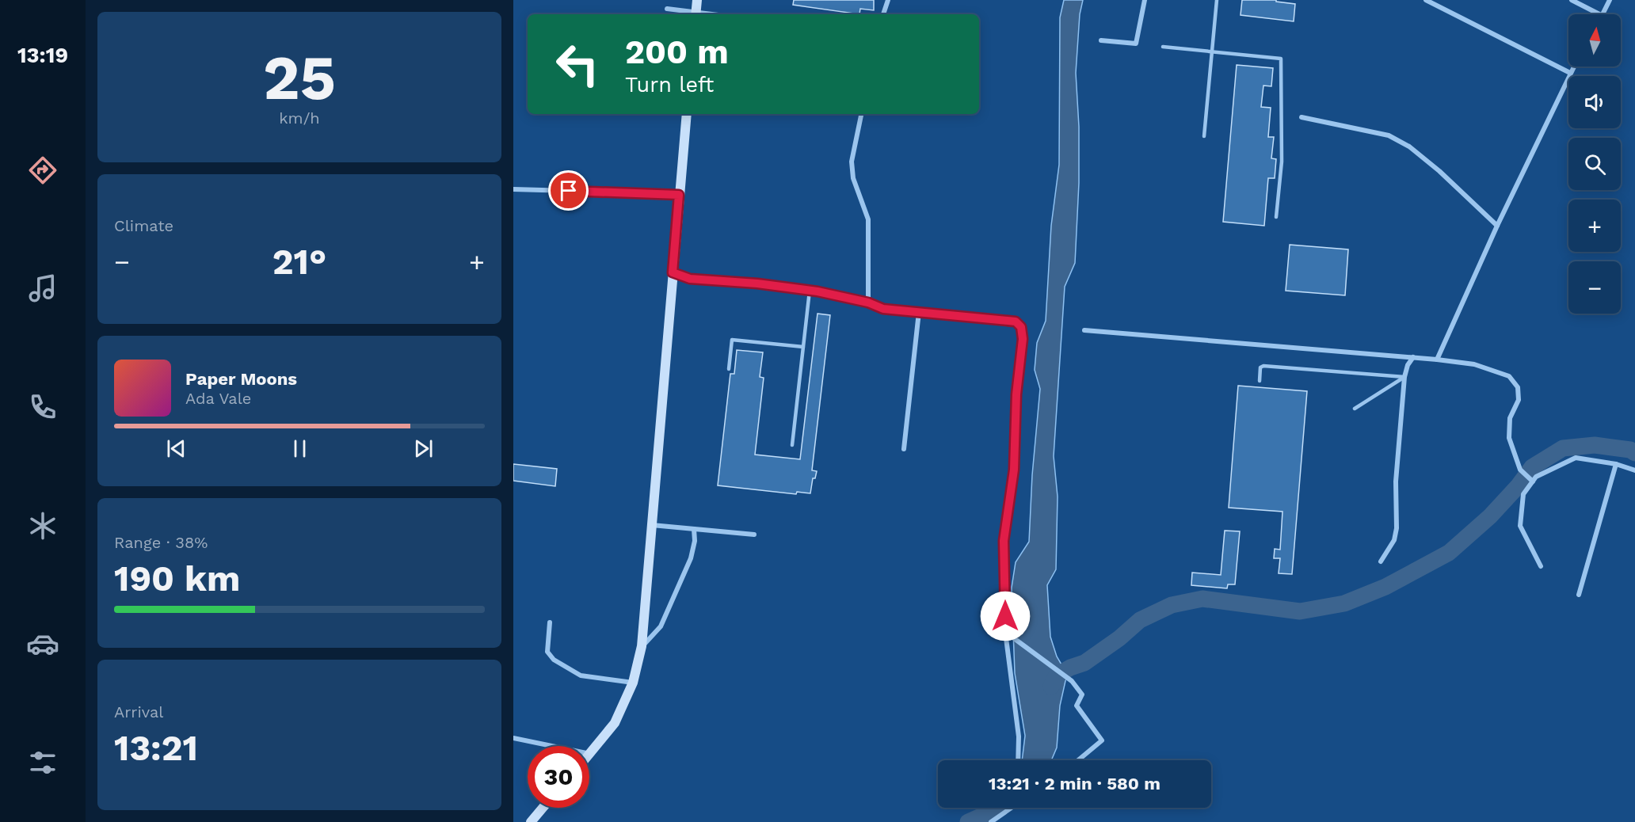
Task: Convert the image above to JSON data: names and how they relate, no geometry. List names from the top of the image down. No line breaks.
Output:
{"north":"top","page":{"tabs":"13:19","tile":[["25","km/h"],"Climate",["Range · 38%","190 km"],["Arrival","13:21"]],"map_buttons":["+","−"],"turn":["200 m","Turn left"],"heat":["−","21°","+"],"song":["Paper Moons","Ada Vale"],"limit":"30","trip":"13:21 · 2 min · 580 m"}}
